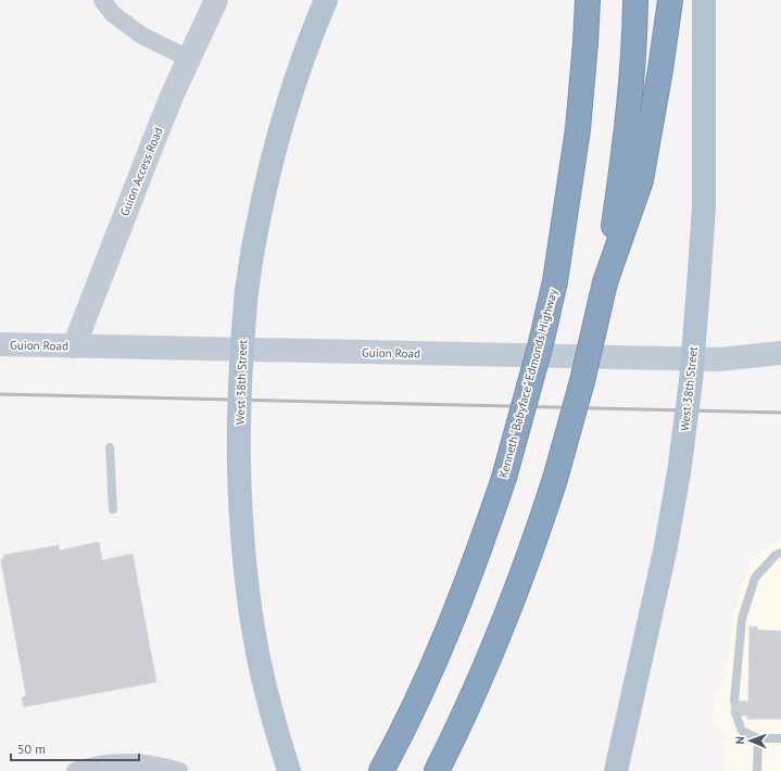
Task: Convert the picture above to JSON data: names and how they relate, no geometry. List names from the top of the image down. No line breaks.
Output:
{"streets":{"highway":["Kenneth \"Babyface\" Edmonds Highway"],"main road":["West 38th Street"],"street":["Guion Access Road","Guion Road"]},"crossings":[["Guion Access Road","Guion Road"]],"scale_bar":"50 m","north":"left"}
